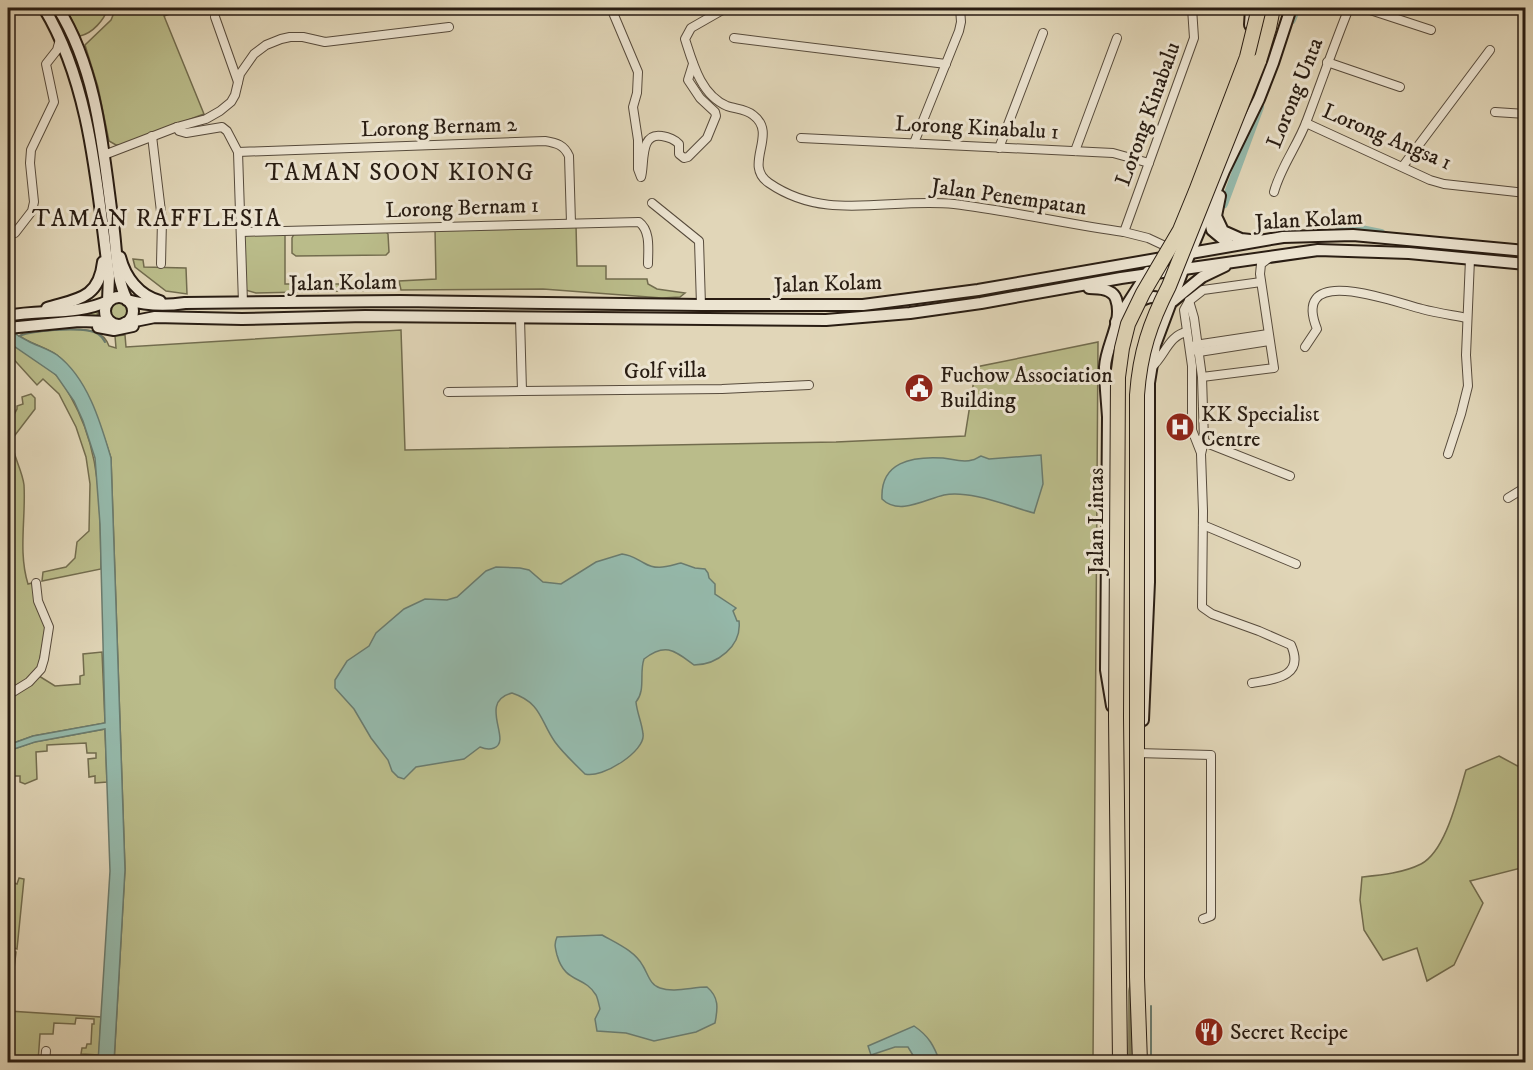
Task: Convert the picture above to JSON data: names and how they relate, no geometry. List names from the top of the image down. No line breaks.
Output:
{"streets":{"highway":["Jalan Lintas"],"main road":["Jalan Kolam"],"street":["Lorong Unta","Lorong Kinabalu","Lorong Bernam 2","Lorong Kinabalu 1","Lorong Angsa 1","Jalan Penempatan","Lorong Bernam 1","Golf villa"]},"crossings":[["Lorong Unta","Lorong Angsa 1"],["Lorong Kinabalu","Lorong Kinabalu 1"],["Lorong Kinabalu","Jalan Penempatan"],["Lorong Bernam 2","Lorong Bernam 1"]],"districts":["TAMAN SOON KIONG","TAMAN RAFFLESIA"],"places":{"public building":["Fuchow Association Building"],"hospital":["KK Specialist Centre"],"restaurant":["Secret Recipe"]}}
